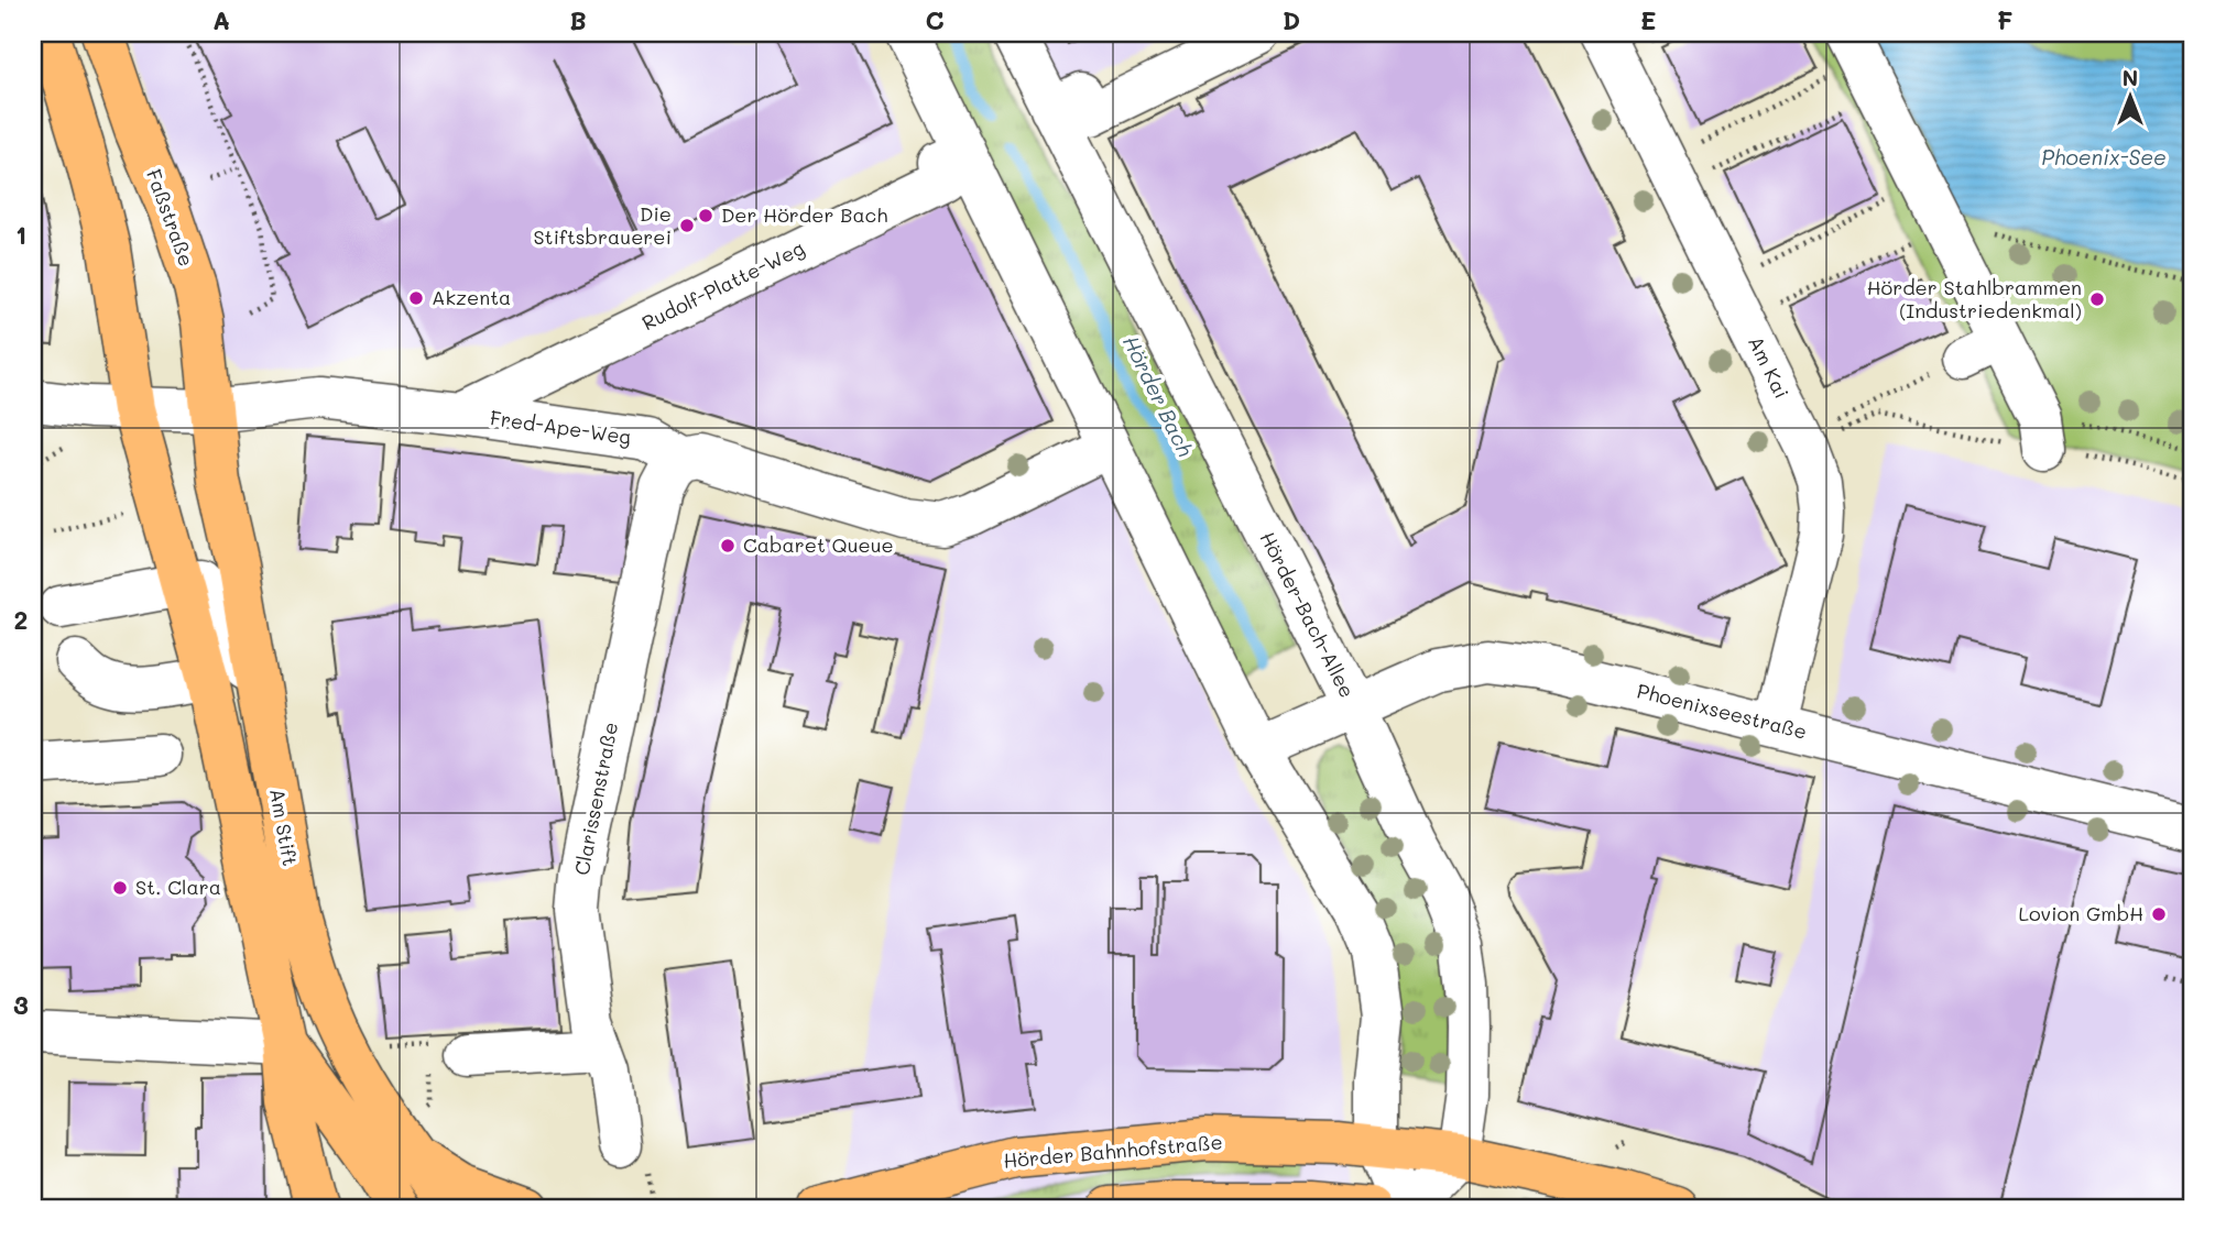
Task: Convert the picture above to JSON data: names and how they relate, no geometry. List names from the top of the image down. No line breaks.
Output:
{"streets":{"main road":["Faßstraße","Am Stift","Hörder Bahnhofstraße"],"street":["Rudolf-Platte-Weg","Am Kai","Fred-Ape-Weg","Hörder-Bach-Allee","Phoenixseestraße","Clarissenstraße"]},"crossings":[["Faßstraße","Fred-Ape-Weg"],["Faßstraße","Am Stift"],["Rudolf-Platte-Weg","Fred-Ape-Weg"],["Am Kai","Phoenixseestraße"],["Fred-Ape-Weg","Clarissenstraße"],["Fred-Ape-Weg","Am Stift"],["Hörder-Bach-Allee","Phoenixseestraße"],["Hörder-Bach-Allee","Hörder Bahnhofstraße"]],"water":["Phoenix-See","Hörder Bach"],"places":["Der Hörder Bach","Die Stiftsbrauerei","Akzenta","Hörder Stahlbrammen (Industriedenkmal)","Cabaret Queue","St. Clara","Lovion GmbH"],"north":"top","grid":{"columns":["A","B","C","D","E","F"],"rows":["1","2","3"]}}
